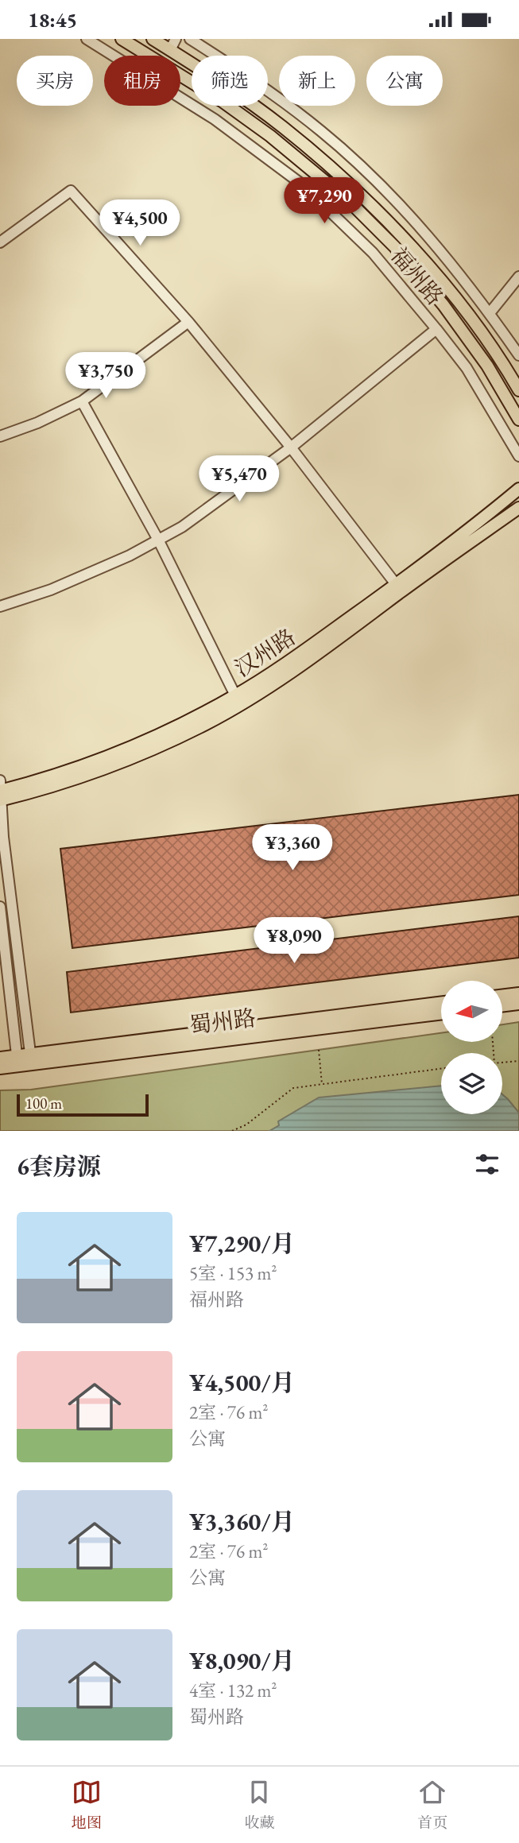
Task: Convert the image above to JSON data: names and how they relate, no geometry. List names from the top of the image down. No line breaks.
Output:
{"streets":{"main road":["福州路","汉州路","蜀州路"]},"scale_bar":"100 m","north":"left","page":{"status":"18:45","chip":["买房","租房","筛选","新上","公寓"],"price":["¥7,290","¥4,500","¥3,750","¥5,470","¥3,360","¥8,090"],"scale":"100 m","heading":"6套房源","list":[{"name":"¥7,290/月","note":"5室 · 153 m² · 福州路"},{"name":"¥4,500/月","note":"2室 · 76 m² · 公寓"},{"name":"¥3,360/月","note":"2室 · 76 m² · 公寓"},{"name":"¥8,090/月","note":"4室 · 132 m² · 蜀州路"}],"tabs":["地图","收藏","首页"]}}
